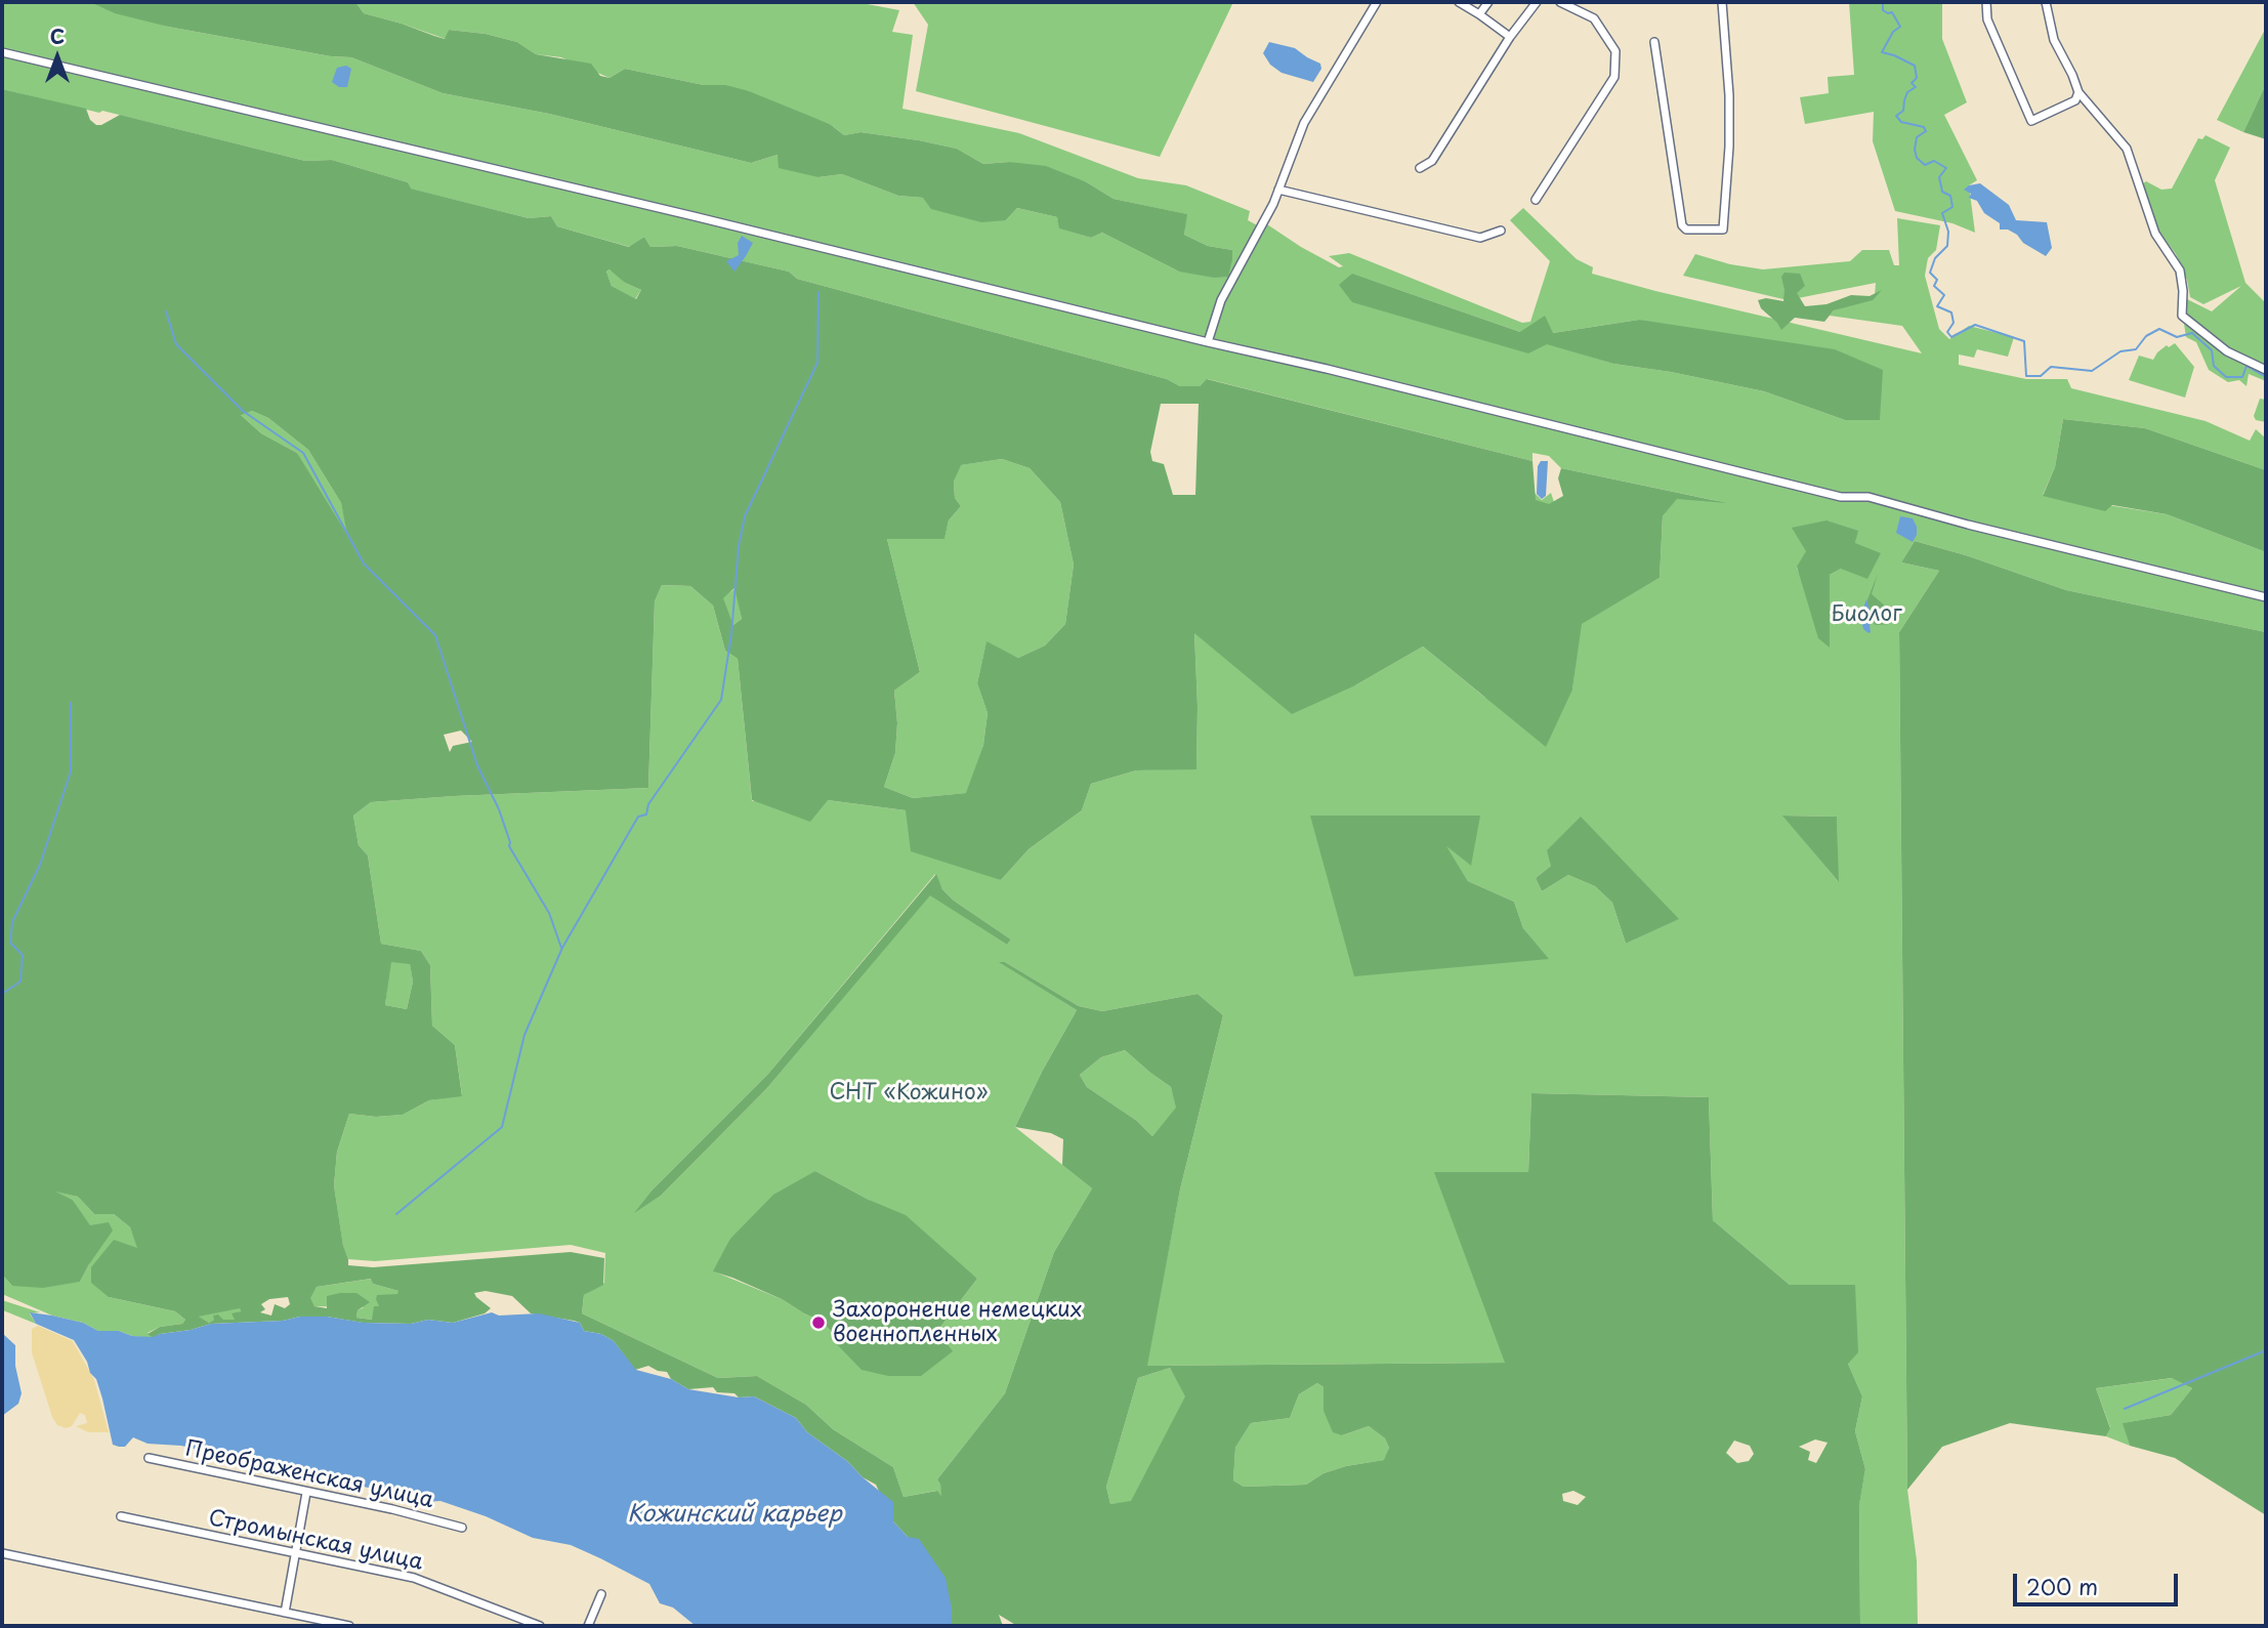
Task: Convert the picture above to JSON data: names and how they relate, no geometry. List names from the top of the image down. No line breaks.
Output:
{"streets":{"street":["Преображенская улица","Стромынская улица"]},"water":["Кожинский карьер"],"parks":["Биолог","СНТ «Кожино»"],"places":["Захоронение немецких военнопленных"],"scale_bar":"200 m","north":"top"}
